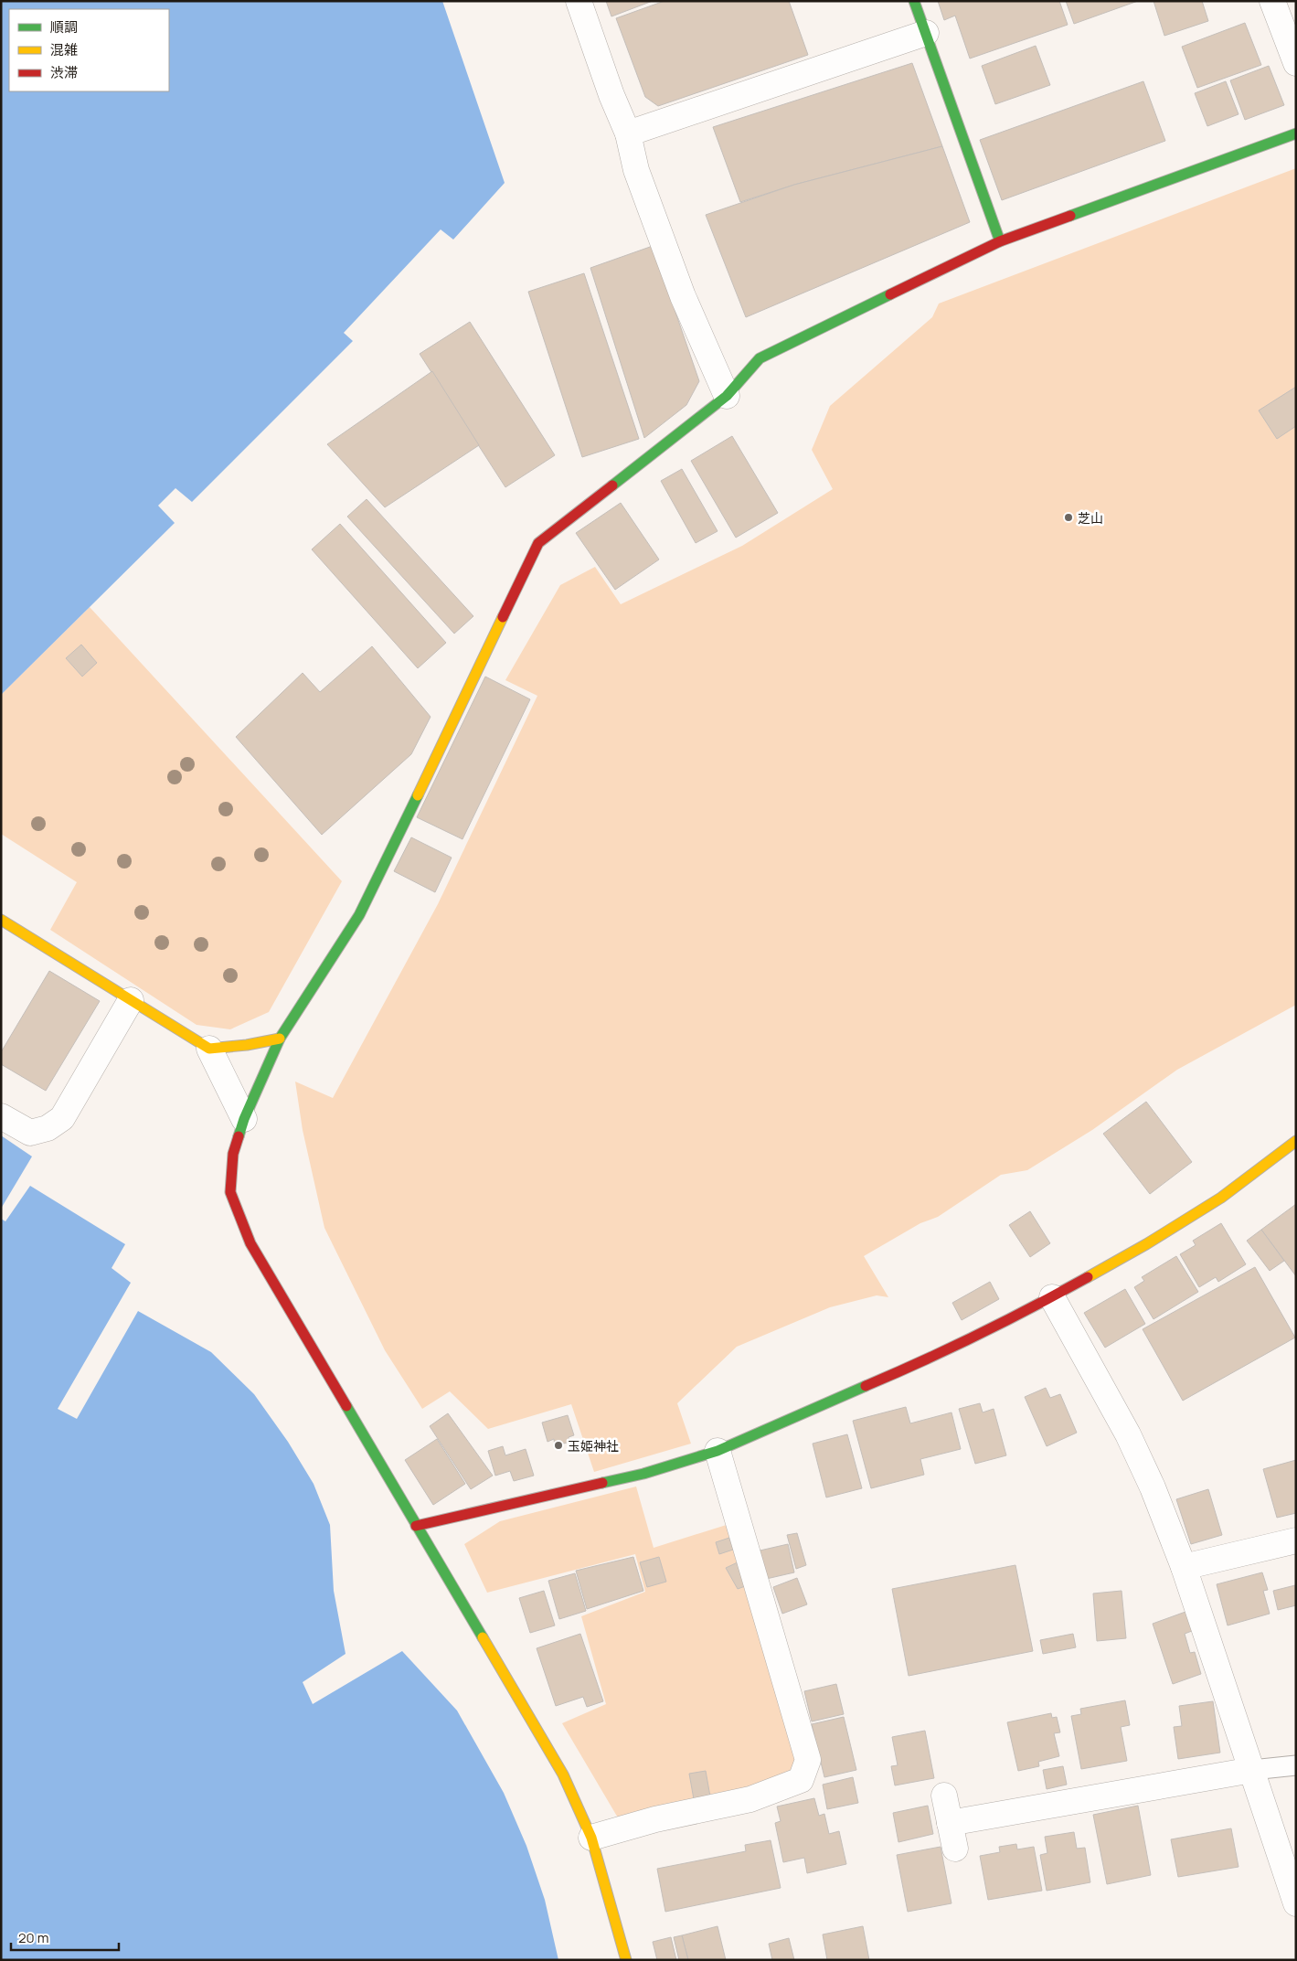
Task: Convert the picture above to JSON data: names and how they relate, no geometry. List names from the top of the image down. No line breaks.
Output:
{"places":["芝山","玉姫神社"],"legend":["順調","混雑","渋滞"],"scale_bar":"20 m"}
